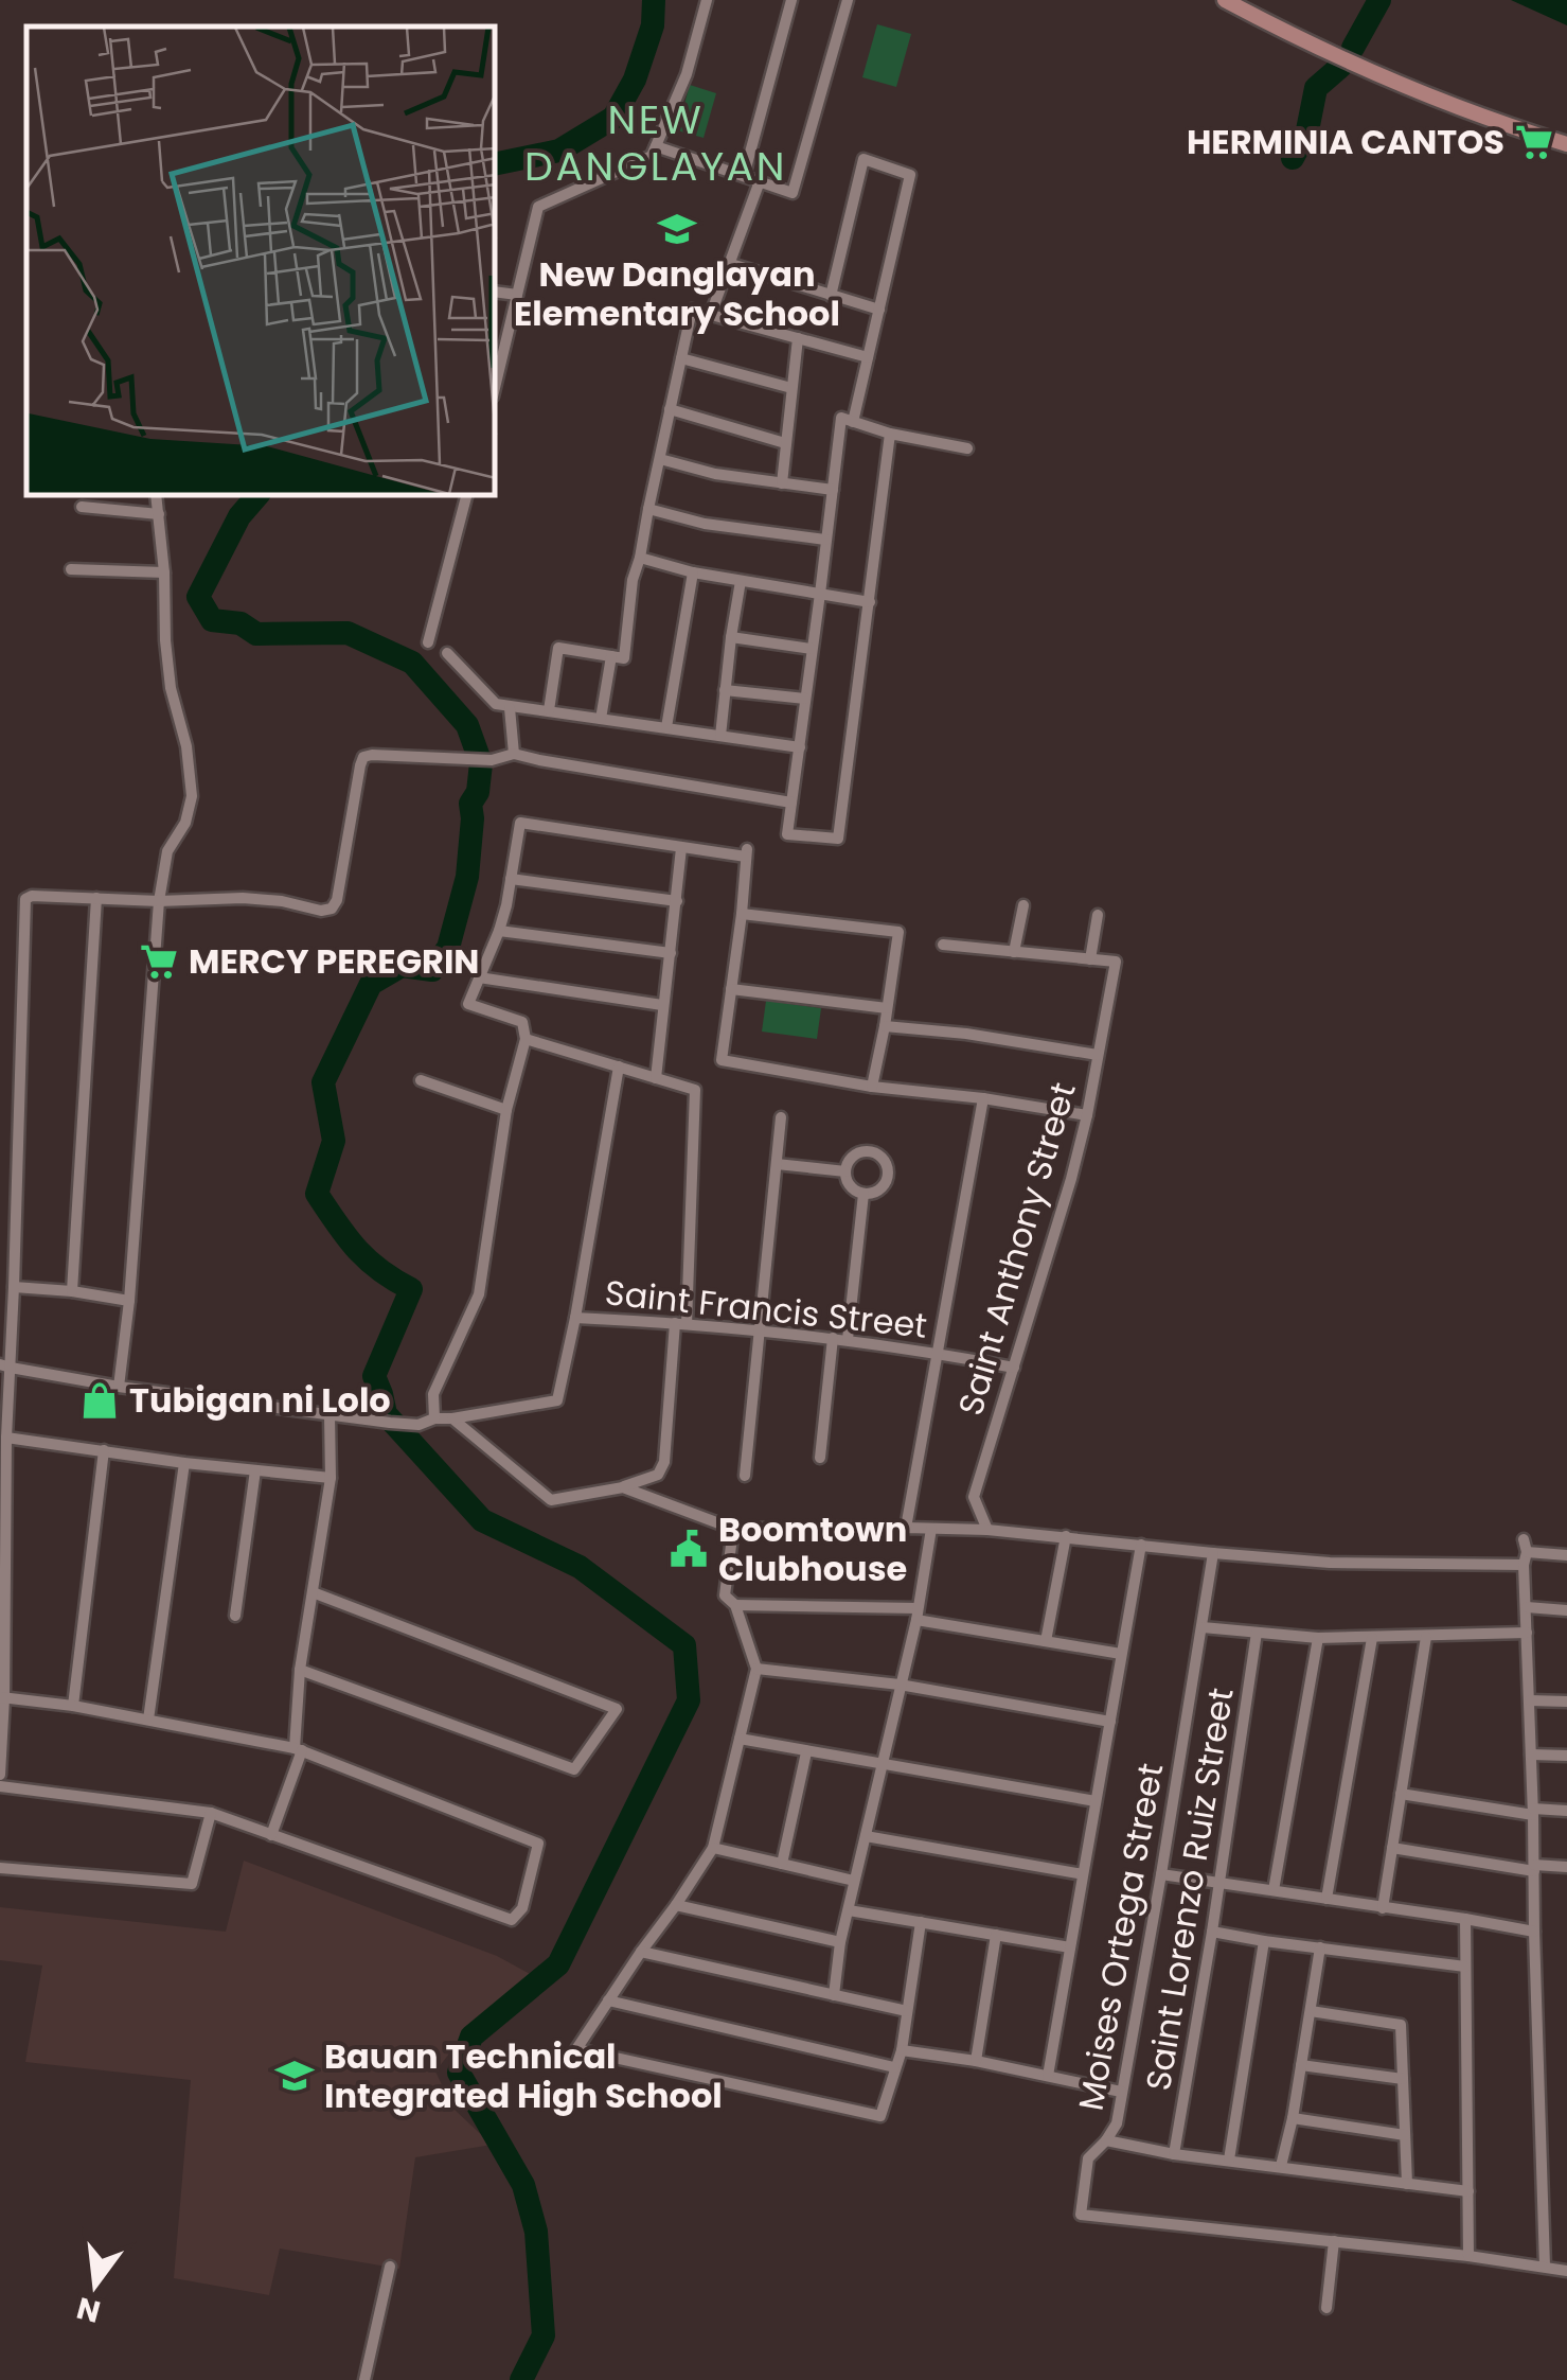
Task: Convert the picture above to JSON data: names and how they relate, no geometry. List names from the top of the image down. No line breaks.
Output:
{"streets":{"street":["Saint Anthony Street","Saint Francis Street","Saint Lorenzo Ruiz Street","Moises Ortega Street"]},"crossings":[["Saint Anthony Street","Saint Francis Street"]],"districts":["NEW DANGLAYAN"],"places":{"supermarket":["HERMINIA CANTOS","MERCY PEREGRIN"],"school or university":["New Danglayan Elementary School","Bauan Technical Integrated High School"],"shop":["Tubigan ni Lolo"],"public building":["Boomtown Clubhouse"]},"north":"bottom"}
